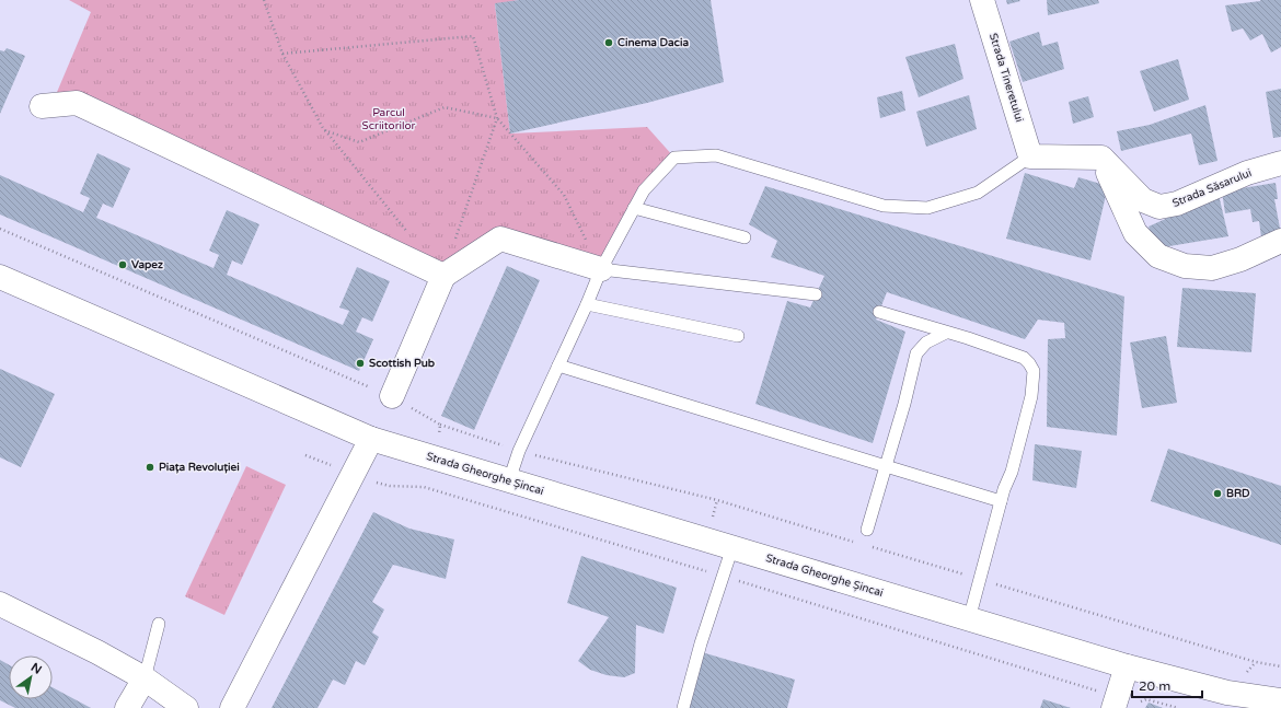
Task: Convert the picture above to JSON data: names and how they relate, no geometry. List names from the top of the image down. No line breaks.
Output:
{"streets":{"street":["Strada Tineretului","Strada Săsarului","Strada Gheorghe Șincai"]},"parks":["Parcul Scriitorilor"],"places":["Cinema Dacia","Vapez","Scottish Pub","Piața Revoluției","BRD"],"scale_bar":"20 m","north":"top right"}
